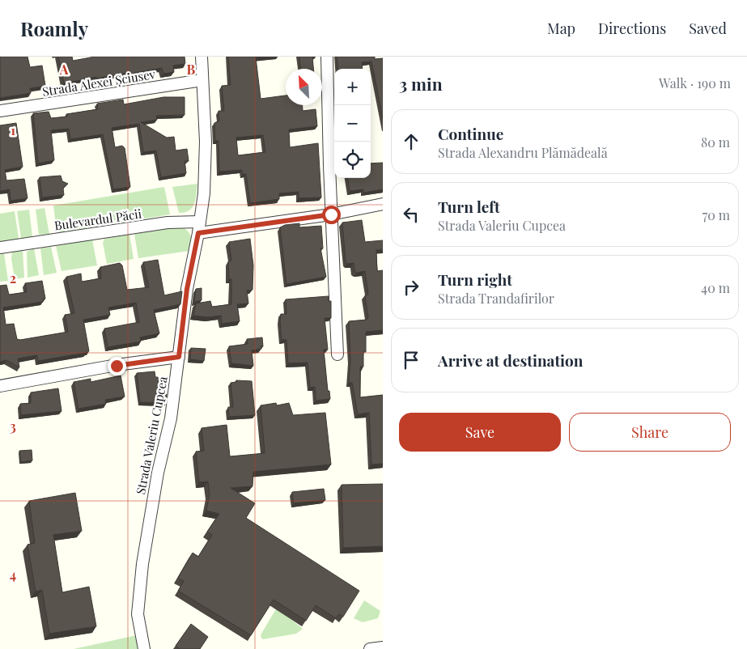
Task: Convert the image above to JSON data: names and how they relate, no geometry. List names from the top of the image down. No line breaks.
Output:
{"streets":{"street":["Strada Alexei Șciusev","Bulevardul Păcii","Strada Valeriu Cupcea"]},"crossings":[["Strada Alexei Șciusev","Strada Valeriu Cupcea"],["Bulevardul Păcii","Strada Valeriu Cupcea"]],"north":"top left","page":{"header":"Roamly","nav":["Map","Directions","Saved"],"heading":["3 min","Walk · 190 m"],"map_buttons":["+","−"],"list":[["Continue","Strada Alexandru Plămădeală","80 m"],["Turn left","Strada Valeriu Cupcea","70 m"],["Turn right","Strada Trandafirilor","40 m"],"Arrive at destination"],"buttons":["Save","Share"]},"grid":{"columns":["A","B"],"rows":["1","2","3","4"]}}
